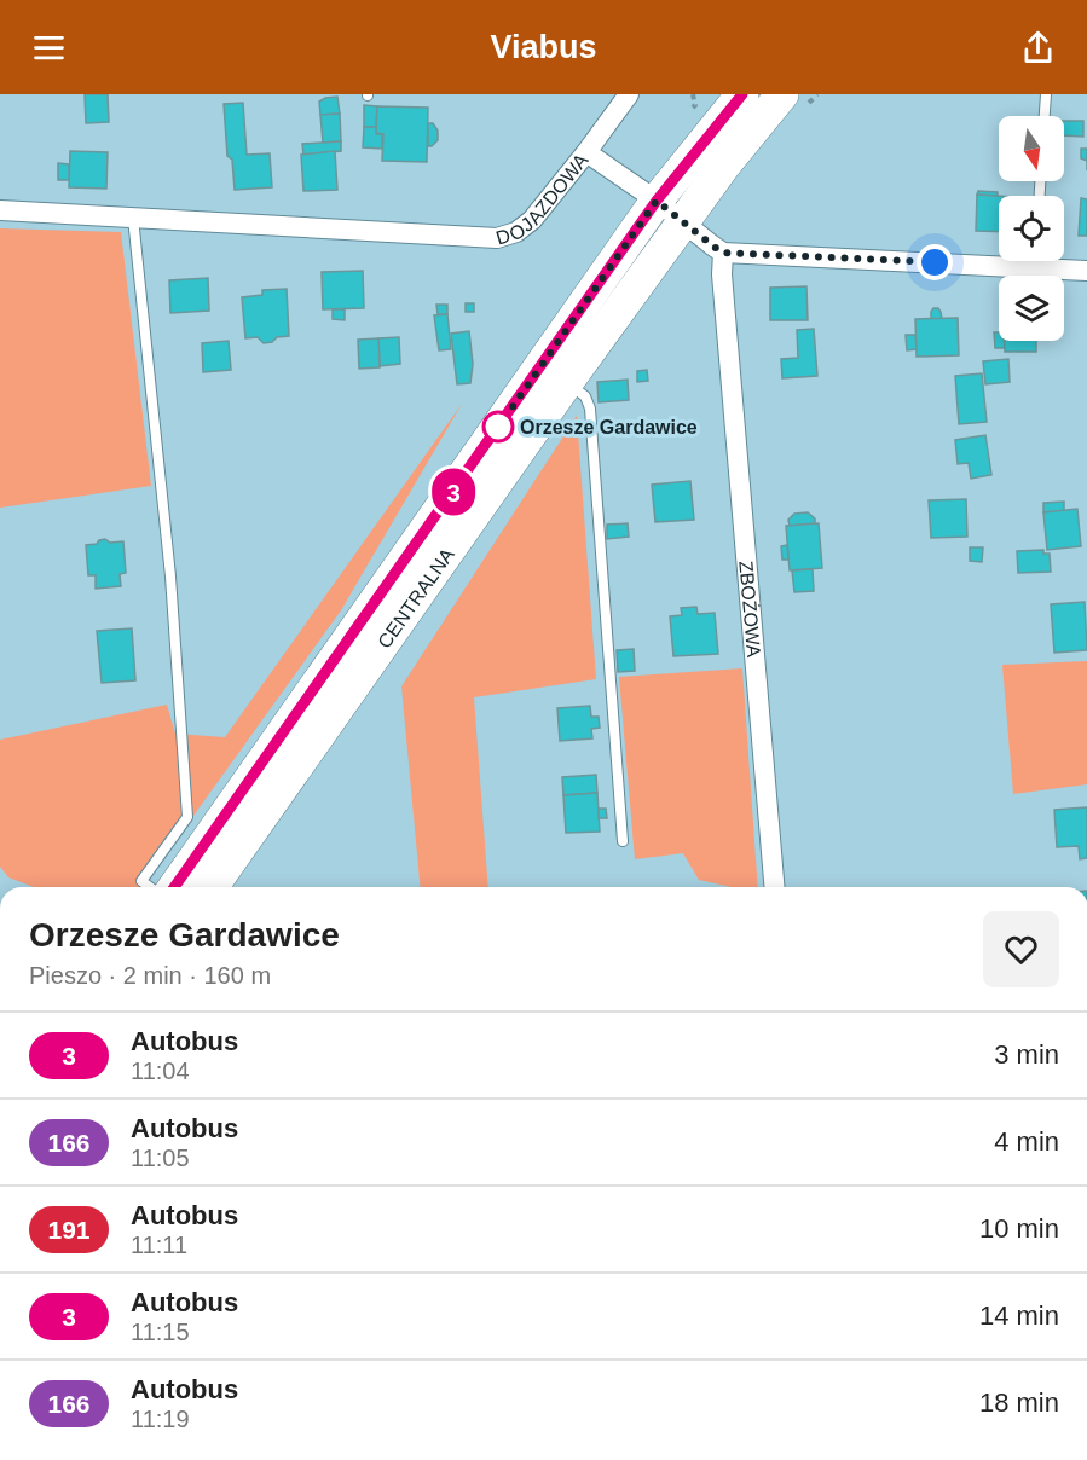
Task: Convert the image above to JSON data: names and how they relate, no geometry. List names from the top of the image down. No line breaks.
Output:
{"streets":{"main road":["CENTRALNA"],"street":["DOJAZDOWA","ZBOŻOWA"]},"crossings":[["DOJAZDOWA","CENTRALNA"],["DOJAZDOWA","ZBOŻOWA"]],"places":["Orzesze Gardawice"],"lines":["bus line 3"],"north":"bottom","page":{"header":"Viabus","on_map":"3","heading":["Orzesze Gardawice","Pieszo · 2 min · 160 m"],"list":[{"mark":"3","name":"Autobus","note":"11:04","value":"3 min"},{"mark":"166","name":"Autobus","note":"11:05","value":"4 min"},{"mark":"191","name":"Autobus","note":"11:11","value":"10 min"},{"mark":"3","name":"Autobus","note":"11:15","value":"14 min"},{"mark":"166","name":"Autobus","note":"11:19","value":"18 min"}]}}
